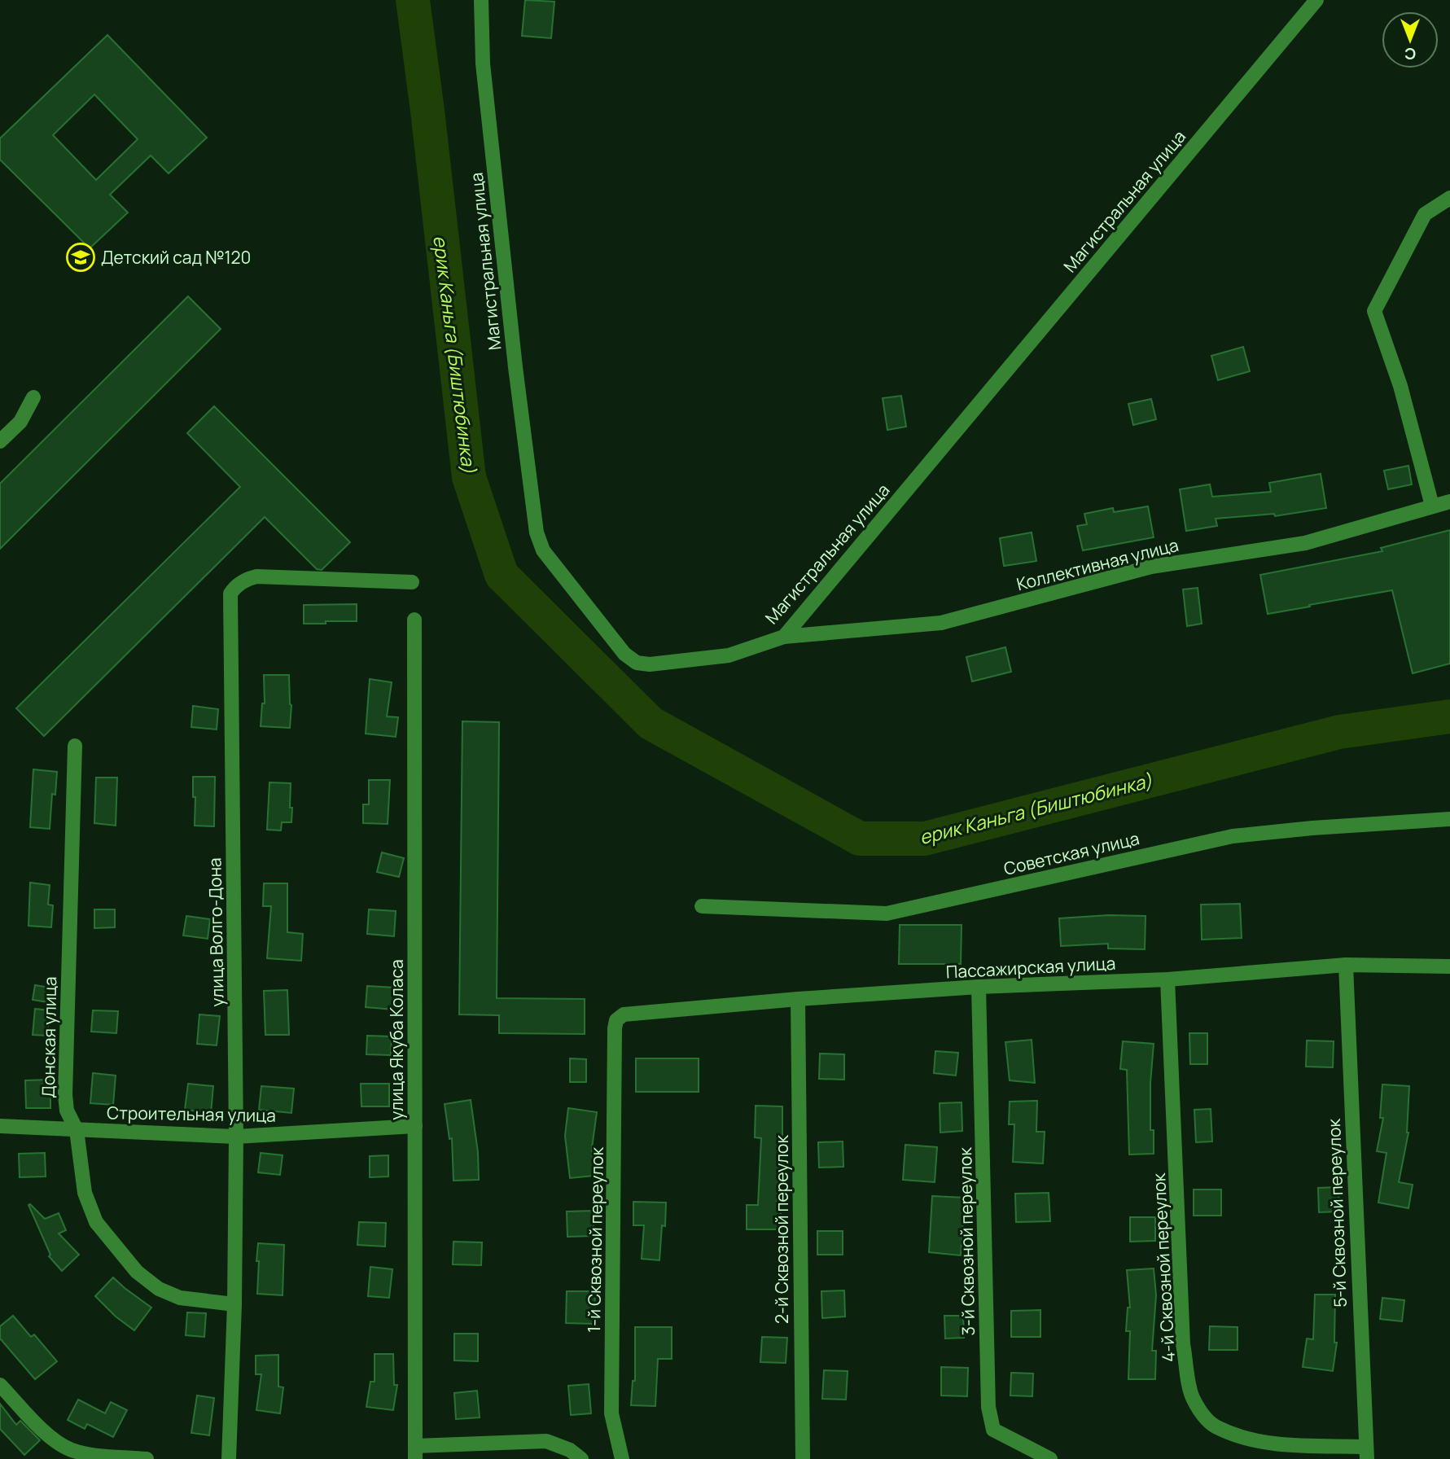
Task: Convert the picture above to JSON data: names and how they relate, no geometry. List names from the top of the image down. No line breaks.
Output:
{"streets":{"street":["Магистральная улица","Коллективная улица","Советская улица","улица Волго-Дона","Пассажирская улица","Донская улица","улица Якуба Коласа","Строительная улица","5-й Сквозной переулок","2-й Сквозной переулок","1-й Сквозной переулок","3-й Сквозной переулок","4-й Сквозной переулок"]},"crossings":[["Магистральная улица","Коллективная улица"],["улица Волго-Дона","Донская улица"],["улица Волго-Дона","Строительная улица"],["Пассажирская улица","5-й Сквозной переулок"],["Пассажирская улица","2-й Сквозной переулок"],["Пассажирская улица","1-й Сквозной переулок"],["Пассажирская улица","3-й Сквозной переулок"],["Пассажирская улица","4-й Сквозной переулок"],["Донская улица","Строительная улица"],["улица Якуба Коласа","Строительная улица"],["5-й Сквозной переулок","4-й Сквозной переулок"]],"water":["ерик Каньга (Биштюбинка)"],"places":{"school or university":["Детский сад №120"]},"north":"bottom"}
